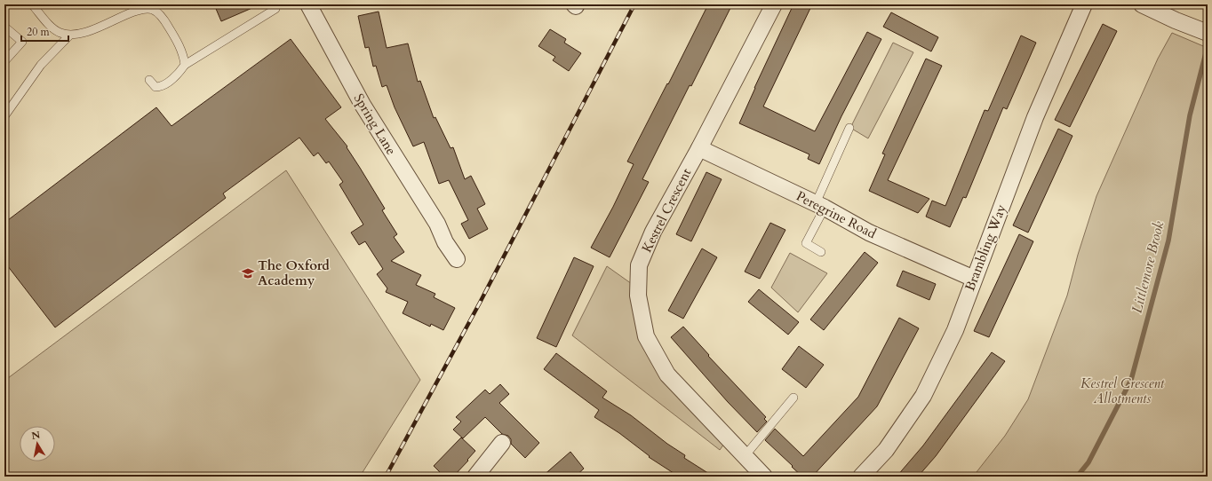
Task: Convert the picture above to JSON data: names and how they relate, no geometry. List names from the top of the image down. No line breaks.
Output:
{"streets":{"street":["Spring Lane","Kestrel Crescent","Peregrine Road","Brambling Way"]},"crossings":[["Kestrel Crescent","Peregrine Road"],["Peregrine Road","Brambling Way"]],"water":["Littlemore Brook"],"parks":["Kestrel Crescent Allotments"],"places":{"school or university":["The Oxford Academy"]},"scale_bar":"20 m","north":"top"}
